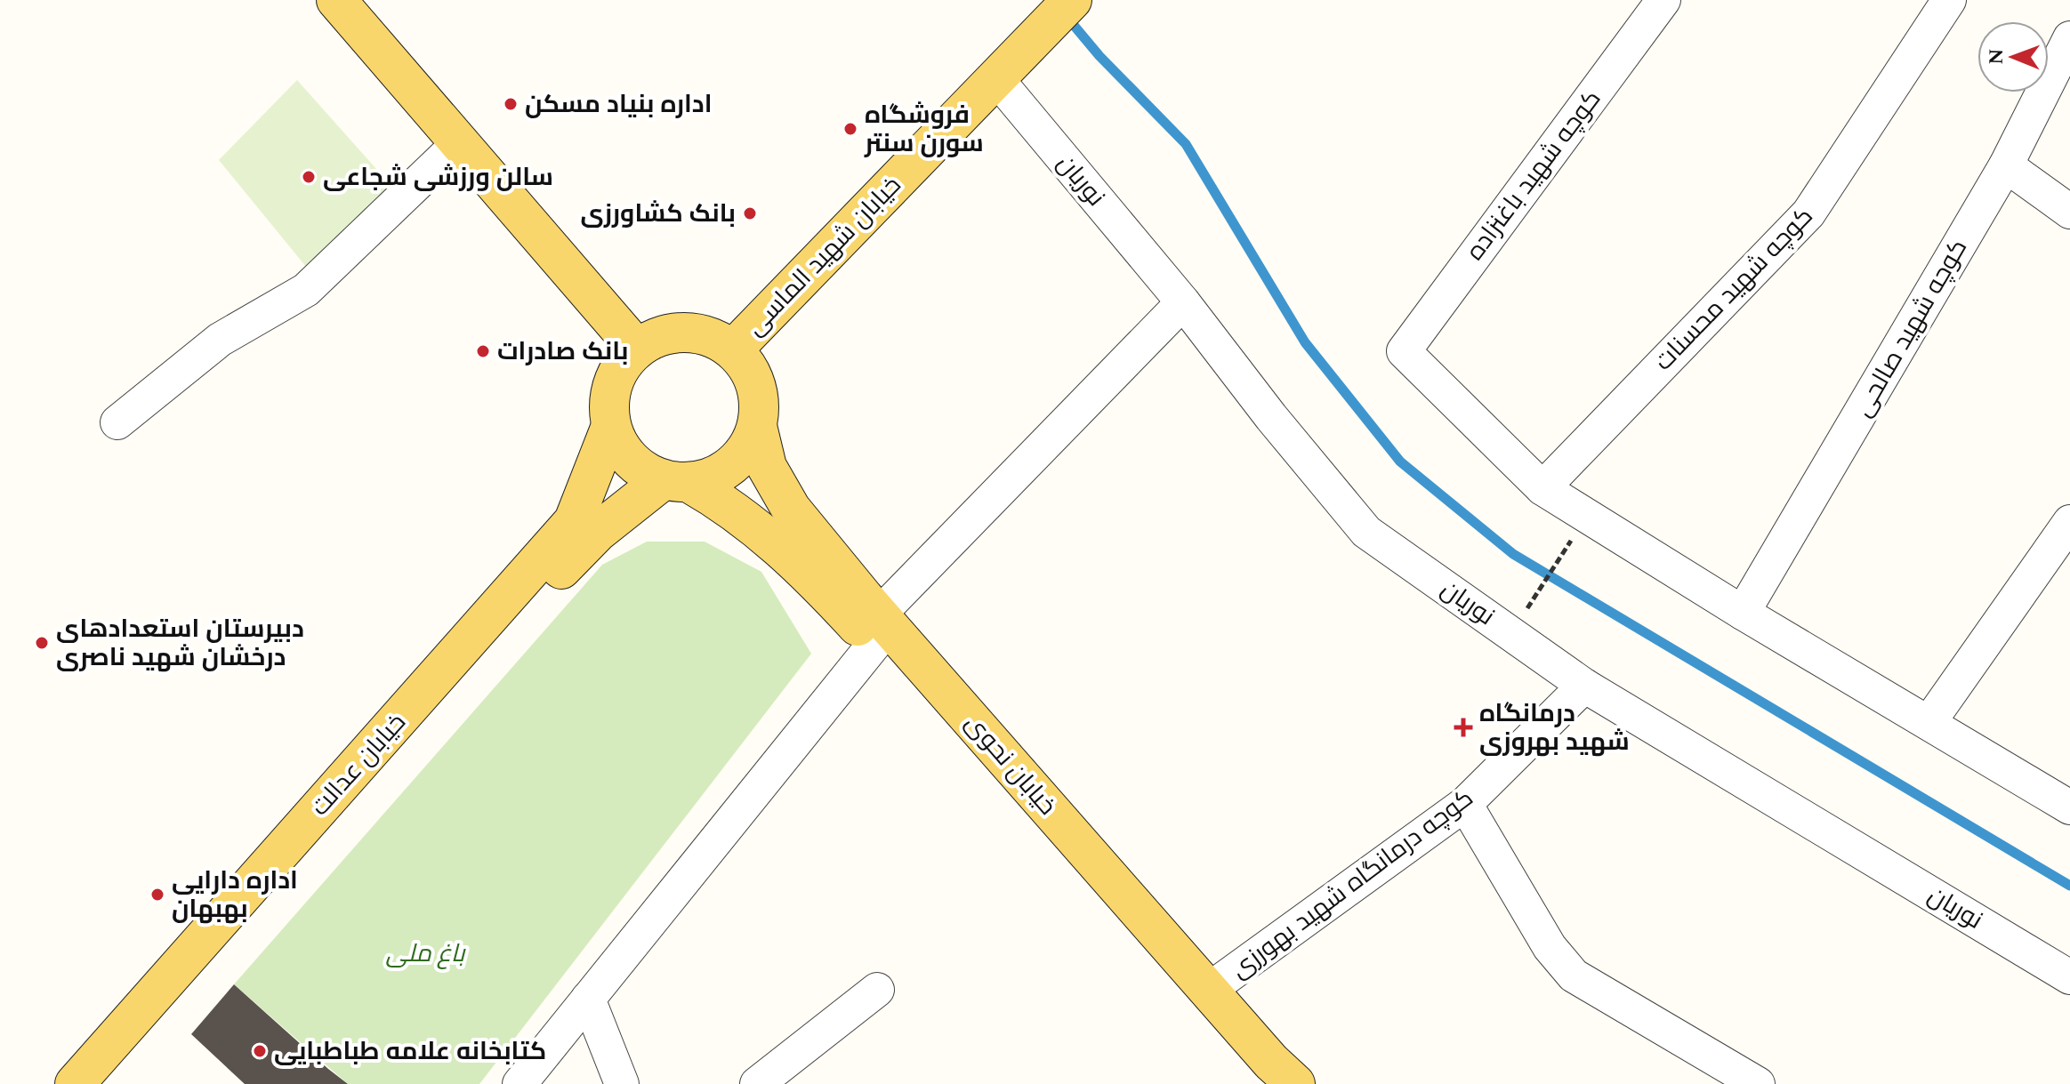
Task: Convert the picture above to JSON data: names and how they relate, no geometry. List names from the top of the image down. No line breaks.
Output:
{"streets":{"main road":["خیابان شهید الماسی","خیابان عدالت","خیابان نحوی"],"street":["کوچه شهید باغنزاده","نوریان","کوچه شهید محسنات","کوچه شهید صالحی","کوچه درمانگاه شهید بهورزی"]},"crossings":[["کوچه شهید باغنزاده","کوچه شهید محسنات"],["نوریان","خیابان شهید الماسی"],["نوریان","کوچه درمانگاه شهید بهورزی"],["خیابان شهید الماسی","خیابان عدالت"],["خیابان شهید الماسی","خیابان نحوی"],["خیابان عدالت","خیابان نحوی"],["خیابان نحوی","کوچه درمانگاه شهید بهورزی"]],"parks":["باغ ملی"],"places":{"other":["اداره بنیاد مسکن","فروشگاه سورن سنتر","سالن ورزشی شجاعی","بانک کشاورزی","بانک صادرات","دبیرستان استعدادهای درخشان شهید ناصری","اداره دارایی بهبهان","کتابخانه علامه طباطبایی"],"health":["درمانگاه شهید بهروزی"]},"north":"left"}
